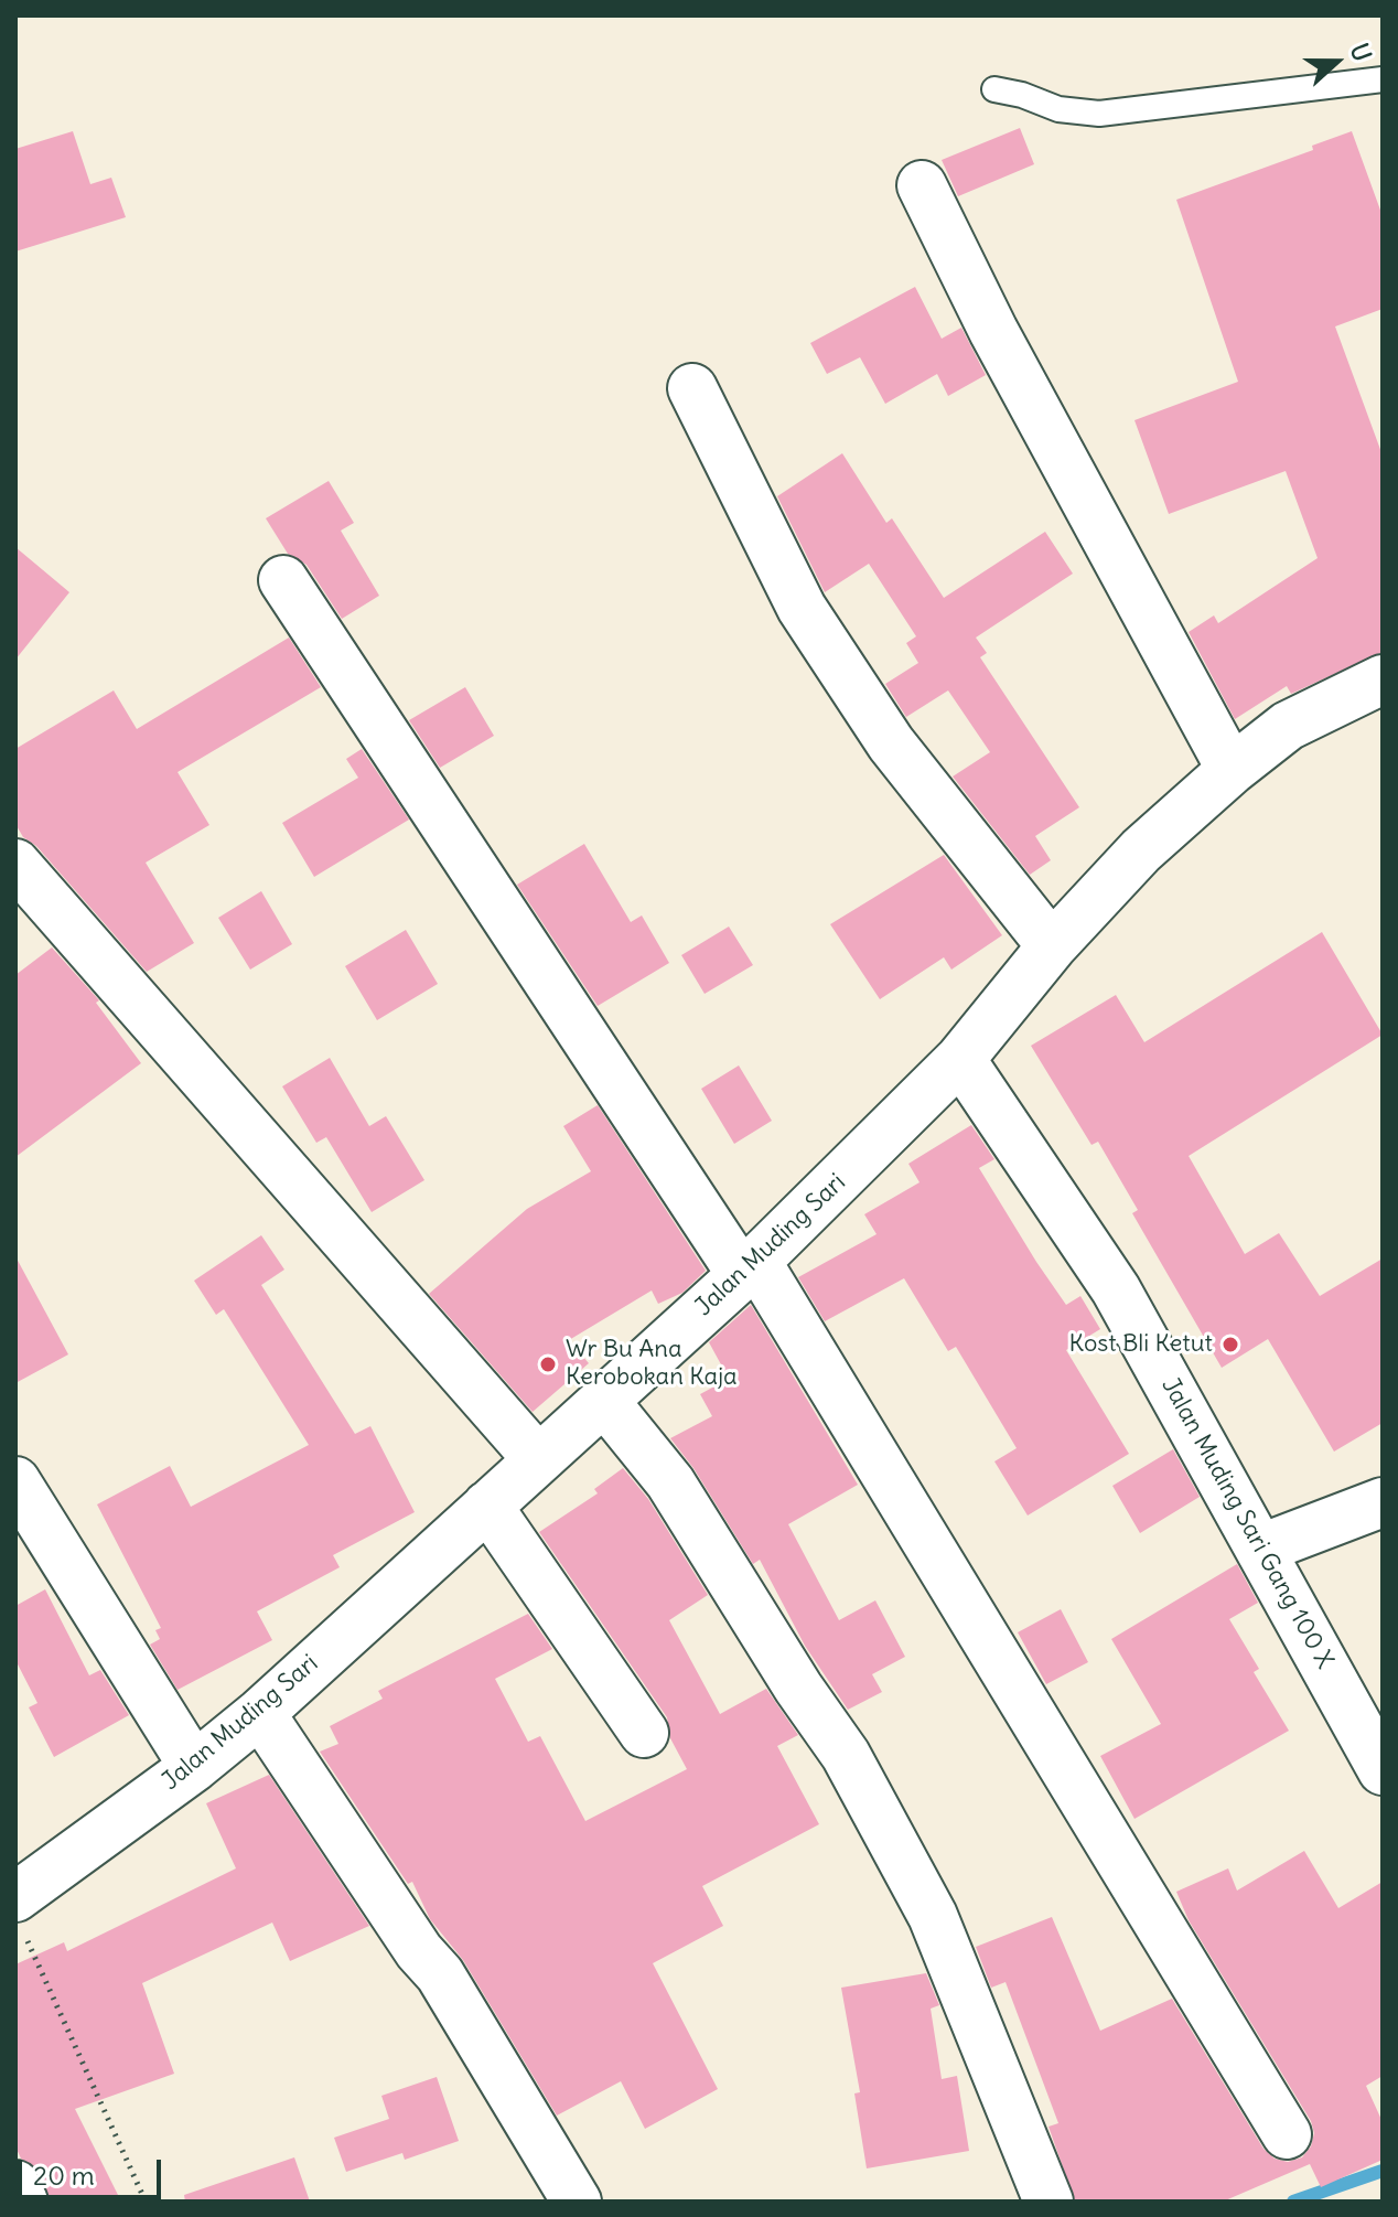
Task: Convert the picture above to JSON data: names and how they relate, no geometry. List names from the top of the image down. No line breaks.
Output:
{"streets":{"street":["Jalan Muding Sari","Jalan Muding Sari Gang 100 X"]},"crossings":[["Jalan Muding Sari","Jalan Muding Sari Gang 100 X"]],"places":["Kost Bli Ketut","Wr Bu Ana Kerobokan Kaja"],"scale_bar":"20 m","north":"right"}
